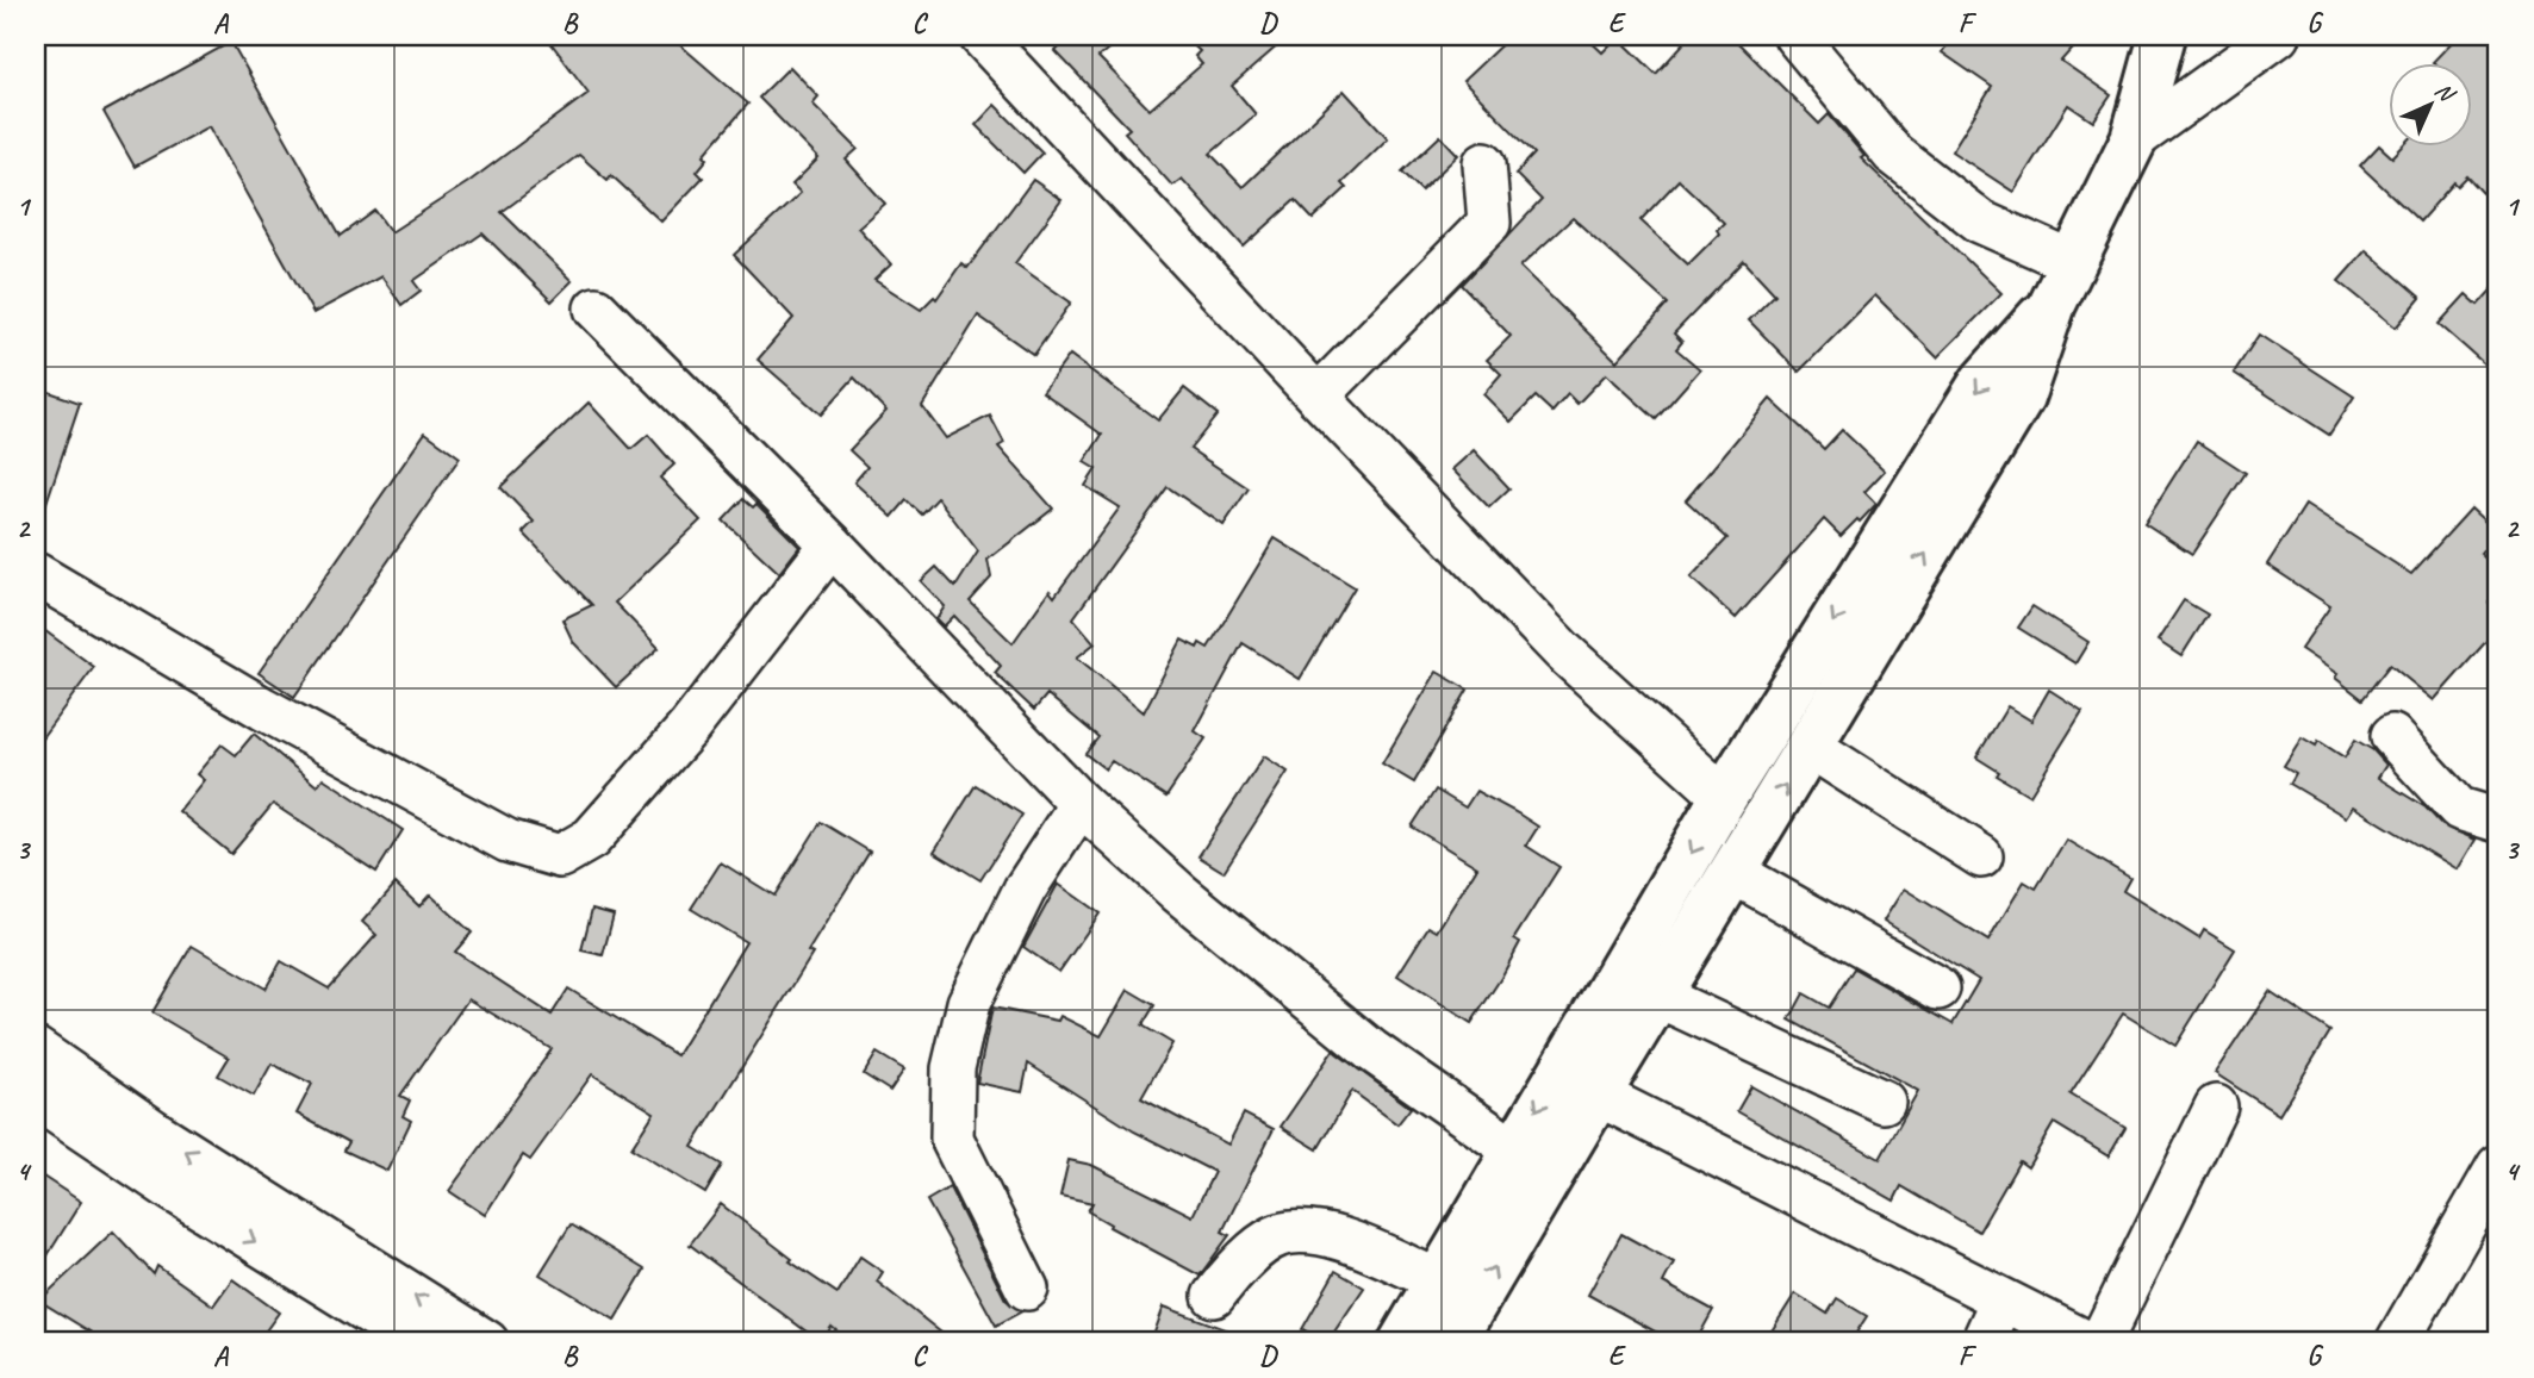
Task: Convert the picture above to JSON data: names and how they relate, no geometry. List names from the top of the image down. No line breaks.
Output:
{"north":"top right","grid":{"columns":["A","B","C","D","E","F","G"],"rows":["1","2","3","4"]}}
